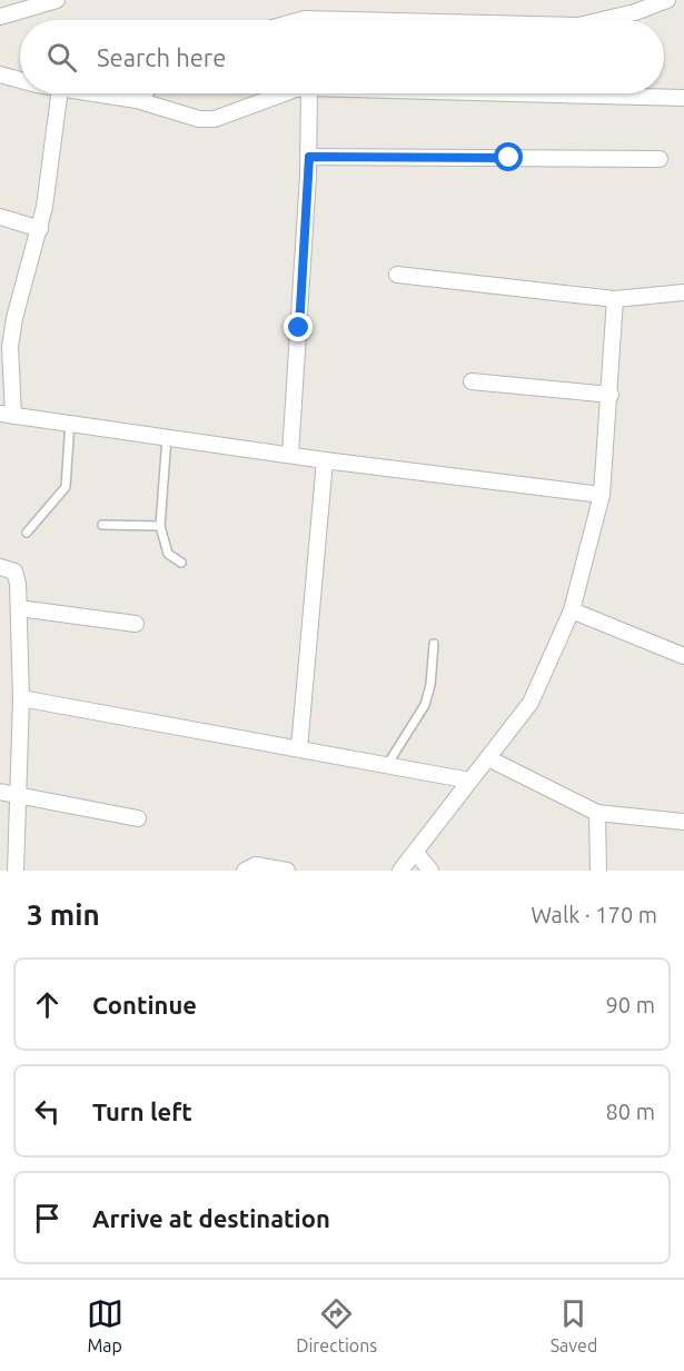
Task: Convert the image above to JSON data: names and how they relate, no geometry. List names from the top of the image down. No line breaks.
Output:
{"page":{"search":"Search here","heading":["3 min","Walk · 170 m"],"list":[["Continue","90 m"],["Turn left","80 m"],"Arrive at destination"],"nav":["Map","Directions","Saved"]}}
